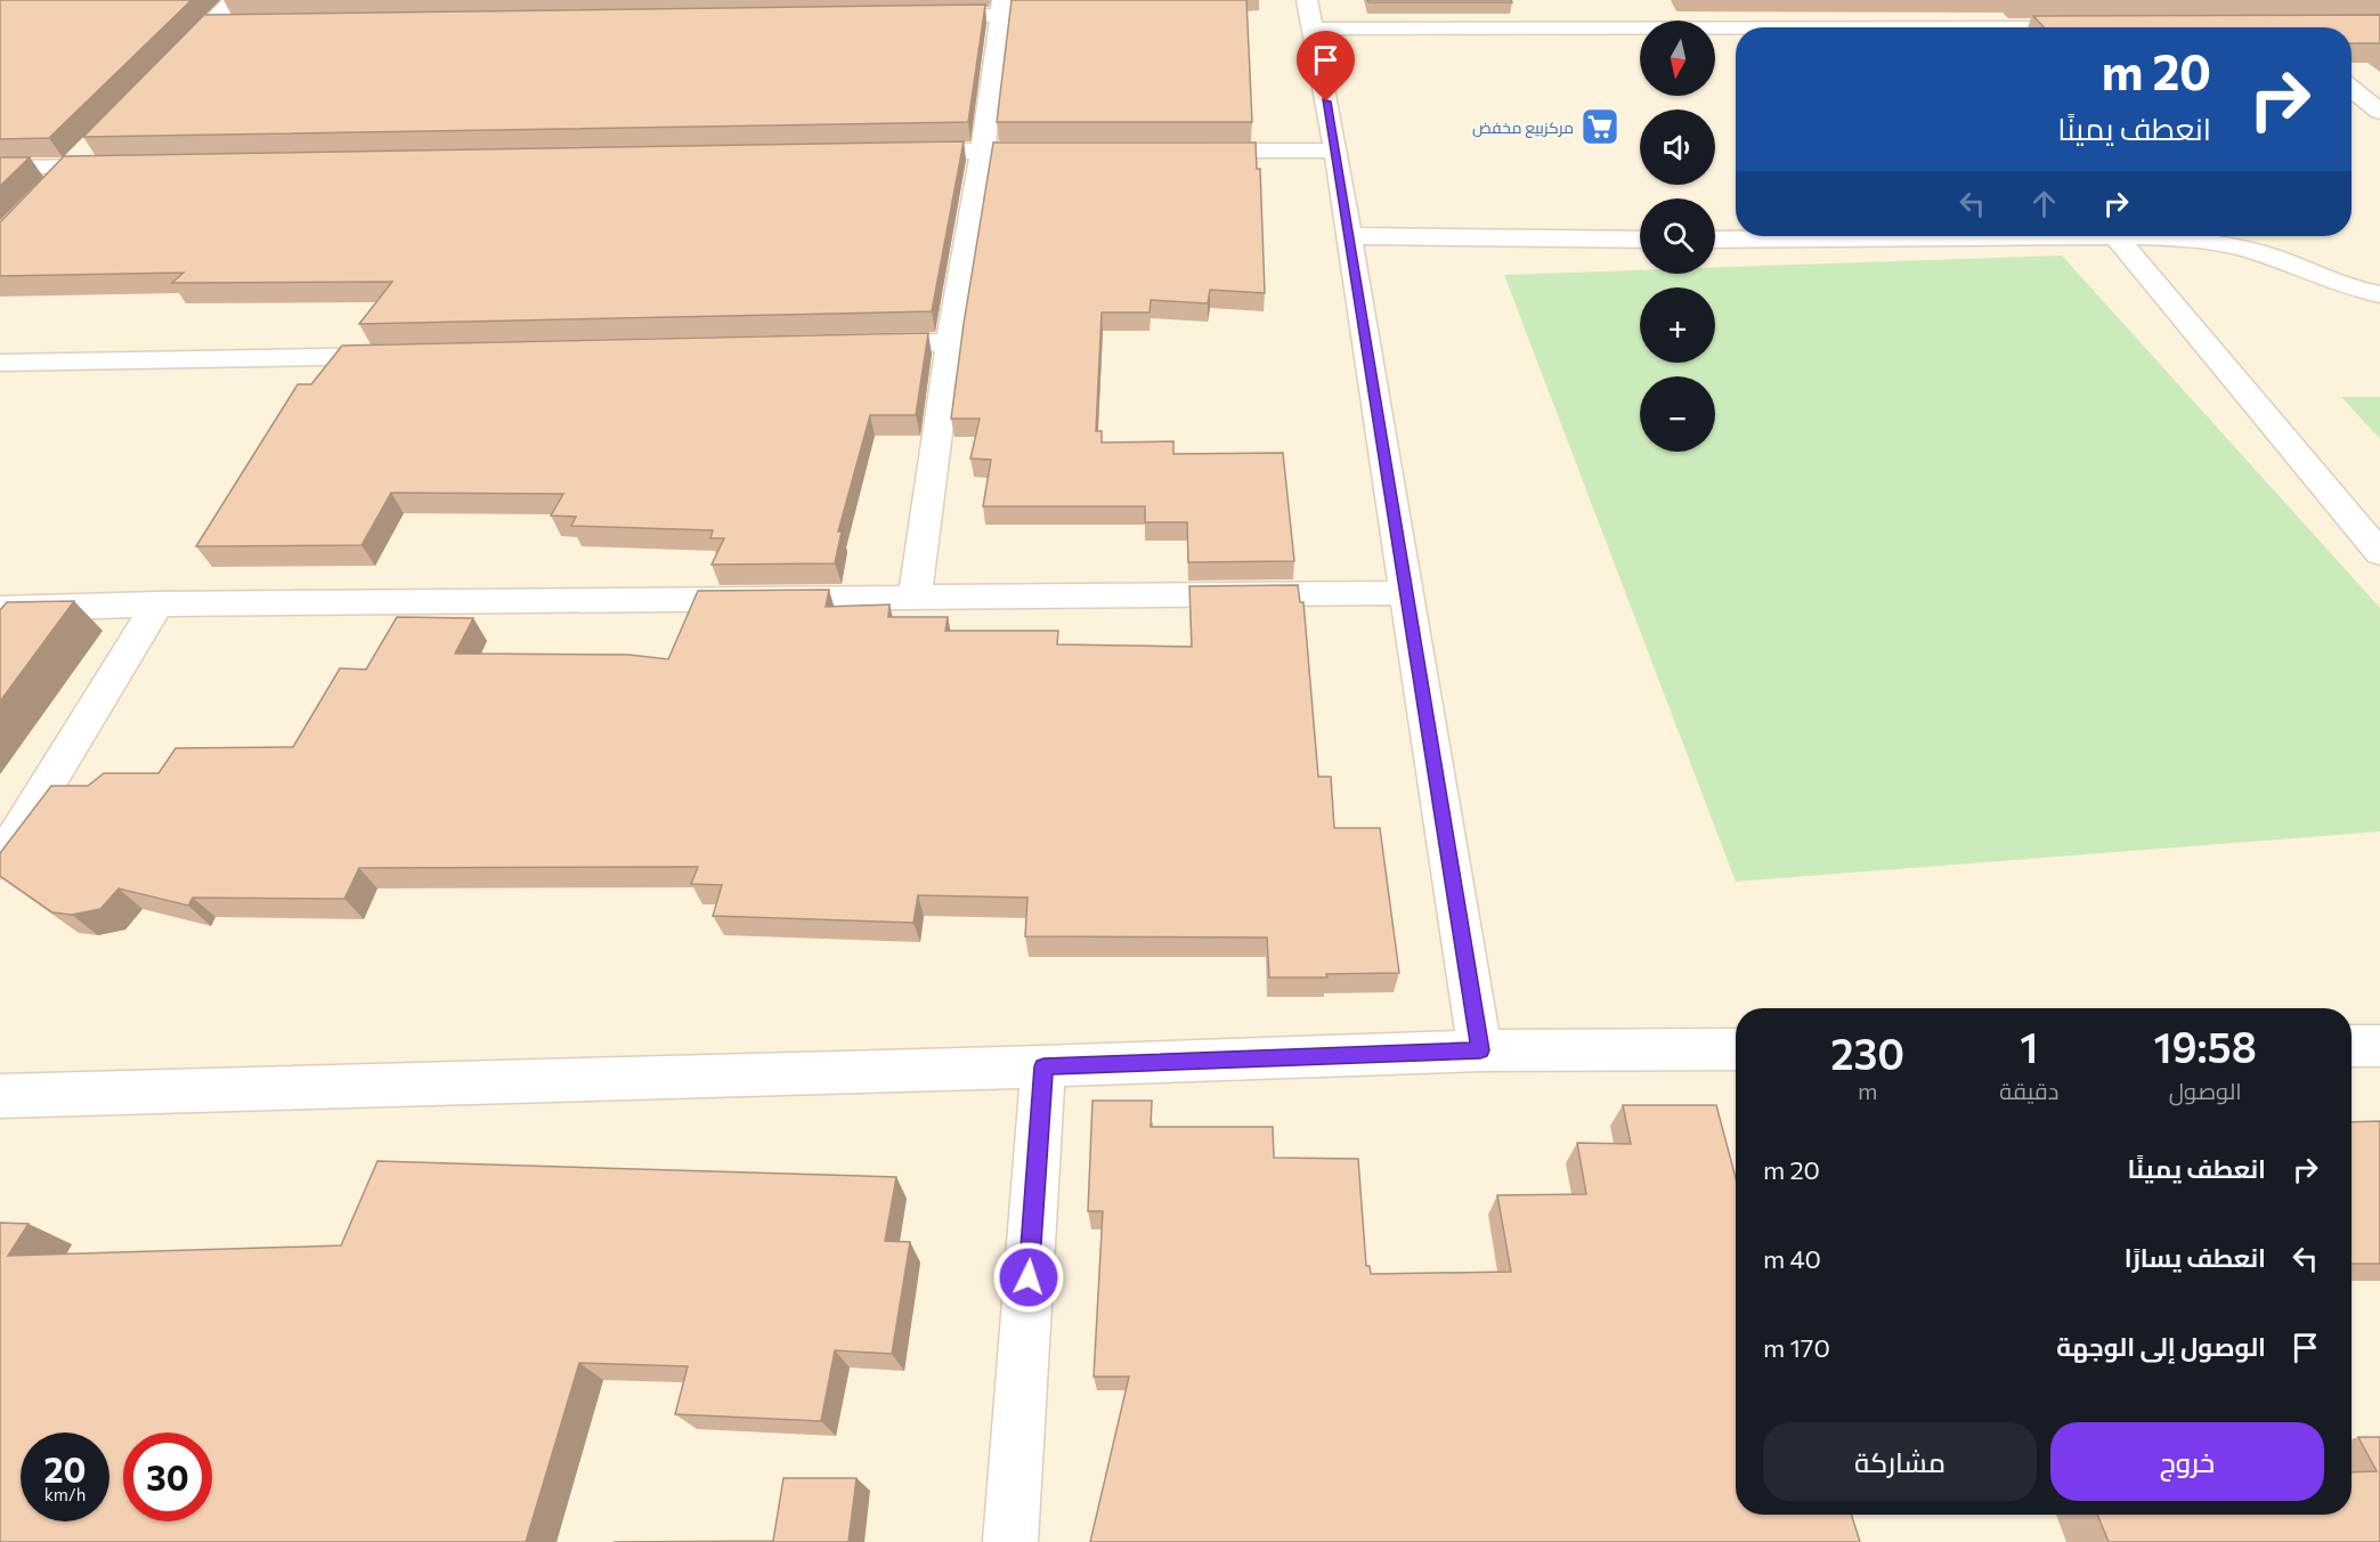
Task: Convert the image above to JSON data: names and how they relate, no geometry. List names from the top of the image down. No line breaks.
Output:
{"places":{"supermarket":["مركزبيع مخفض"]},"north":"bottom","page":{"map_buttons":["+","−"],"turn":["20 m","انعطف يمينًا"],"eta":["19:58","الوصول","1","دقيقة","230","m"],"list":[{"name":"انعطف يمينًا","value":"20 m"},{"name":"انعطف يسارًا","value":"40 m"},{"name":"الوصول إلى الوجهة","value":"170 m"}],"buttons":["خروج","مشاركة"],"speed":"20 km/h","limit":"30"}}
